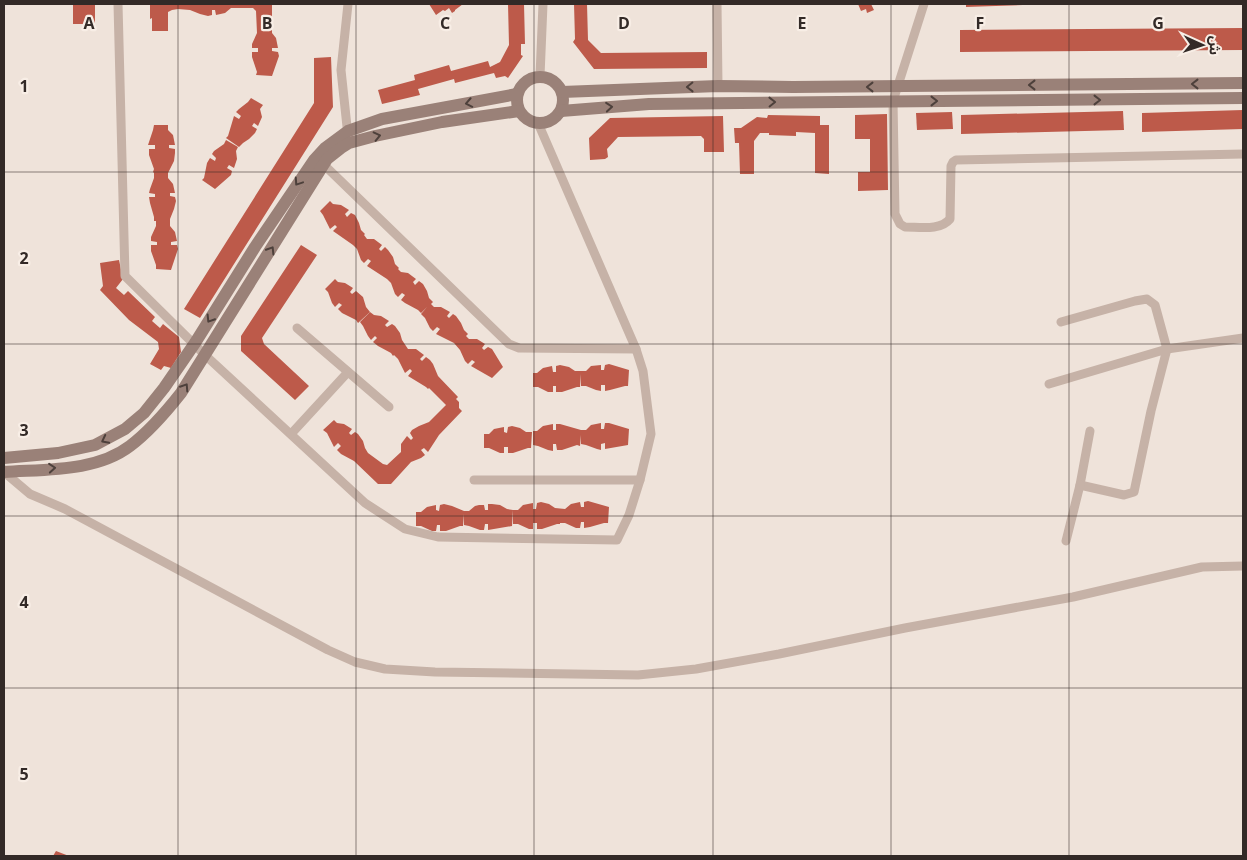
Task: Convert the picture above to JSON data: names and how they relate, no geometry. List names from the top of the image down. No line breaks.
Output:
{"north":"right","grid":{"columns":["A","B","C","D","E","F","G"],"rows":["1","2","3","4","5"]}}
